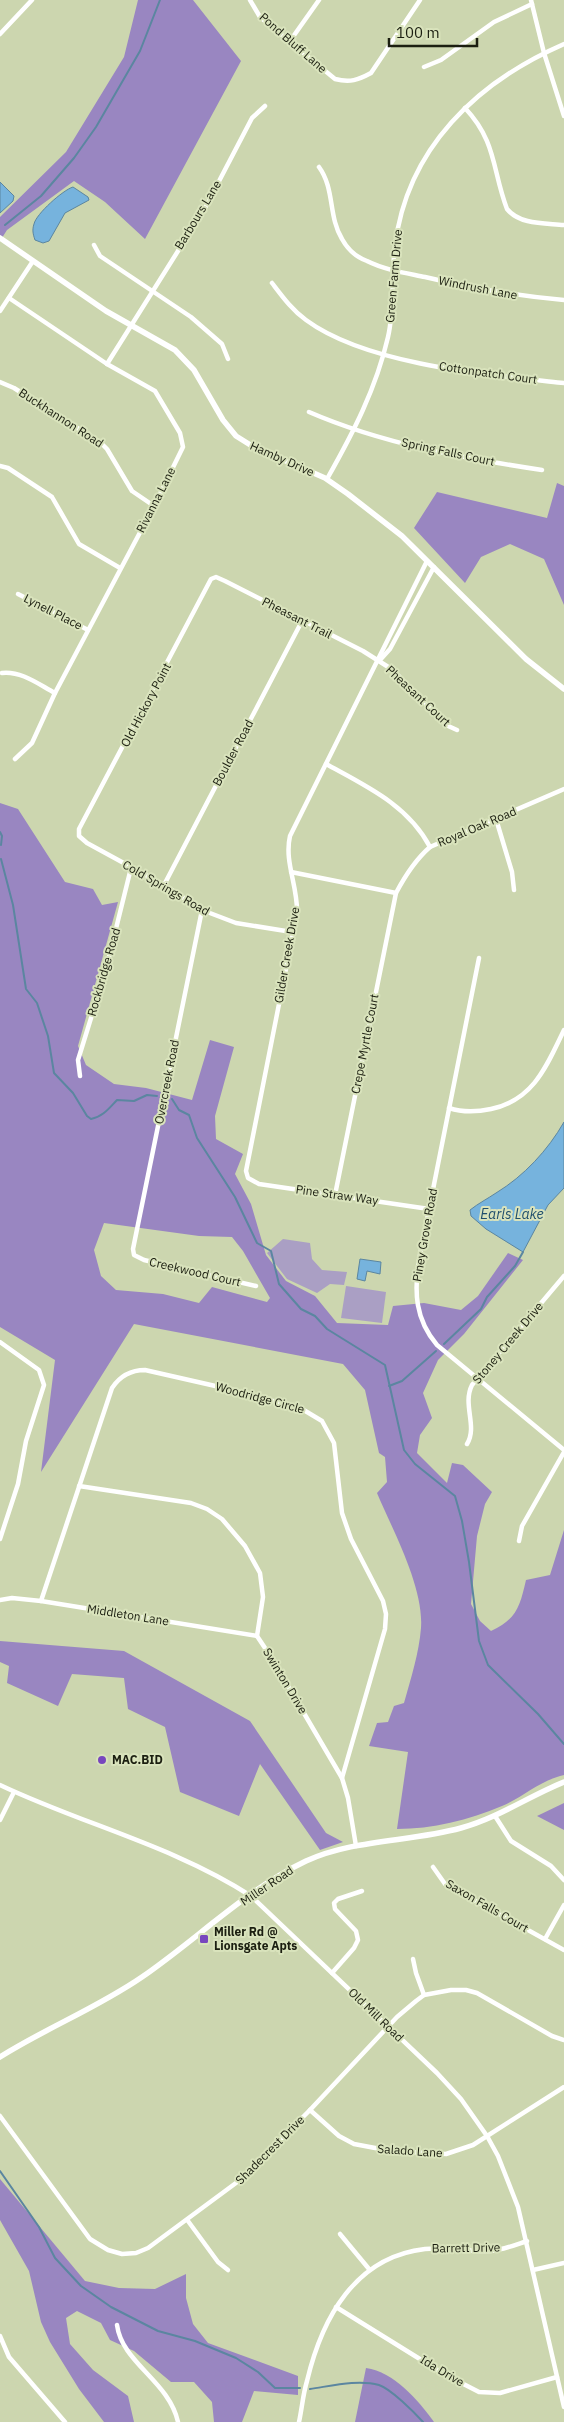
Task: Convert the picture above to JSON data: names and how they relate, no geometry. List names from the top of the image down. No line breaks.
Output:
{"streets":{"street":["Pond Bluff Lane","Barbours Lane","Green Farm Drive","Windrush Lane","Cottonpatch Court","Buckhannon Road","Spring Falls Court","Hamby Drive","Rivanna Lane","Lynell Place","Pheasant Trail","Pheasant Court","Old Hickory Point","Boulder Road","Royal Oak Road","Cold Springs Road","Gilder Creek Drive","Rockbridge Road","Crepe Myrtle Court","Overcreek Road","Pine Straw Way","Piney Grove Road","Creekwood Court","Stoney Creek Drive","Woodridge Circle","Middleton Lane","Swinton Drive","Miller Road","Saxon Falls Court","Old Mill Road","Shadecrest Drive","Salado Lane","Barrett Drive","Ida Drive"]},"crossings":[["Barbours Lane","Hamby Drive"],["Barbours Lane","Rivanna Lane"],["Green Farm Drive","Windrush Lane"],["Green Farm Drive","Cottonpatch Court"],["Green Farm Drive","Spring Falls Court"],["Green Farm Drive","Hamby Drive"],["Buckhannon Road","Rivanna Lane"],["Hamby Drive","Gilder Creek Drive"],["Rivanna Lane","Lynell Place"],["Pheasant Trail","Pheasant Court"],["Pheasant Trail","Old Hickory Point"],["Pheasant Trail","Boulder Road"],["Pheasant Trail","Gilder Creek Drive"],["Pheasant Court","Gilder Creek Drive"],["Old Hickory Point","Cold Springs Road"],["Boulder Road","Cold Springs Road"],["Royal Oak Road","Crepe Myrtle Court"],["Cold Springs Road","Gilder Creek Drive"],["Cold Springs Road","Rockbridge Road"],["Cold Springs Road","Overcreek Road"],["Gilder Creek Drive","Pine Straw Way"],["Crepe Myrtle Court","Pine Straw Way"],["Overcreek Road","Creekwood Court"],["Pine Straw Way","Piney Grove Road"],["Piney Grove Road","Stoney Creek Drive"],["Woodridge Circle","Middleton Lane"],["Woodridge Circle","Swinton Drive"],["Middleton Lane","Swinton Drive"],["Swinton Drive","Miller Road"],["Miller Road","Old Mill Road"],["Old Mill Road","Shadecrest Drive"],["Old Mill Road","Salado Lane"],["Old Mill Road","Barrett Drive"],["Old Mill Road","Ida Drive"],["Shadecrest Drive","Salado Lane"],["Barrett Drive","Ida Drive"]],"water":["Earls Lake"],"places":{"other":["MAC.BID"],"transit":["Miller Rd @ Lionsgate Apts"]},"scale_bar":"100 m"}
